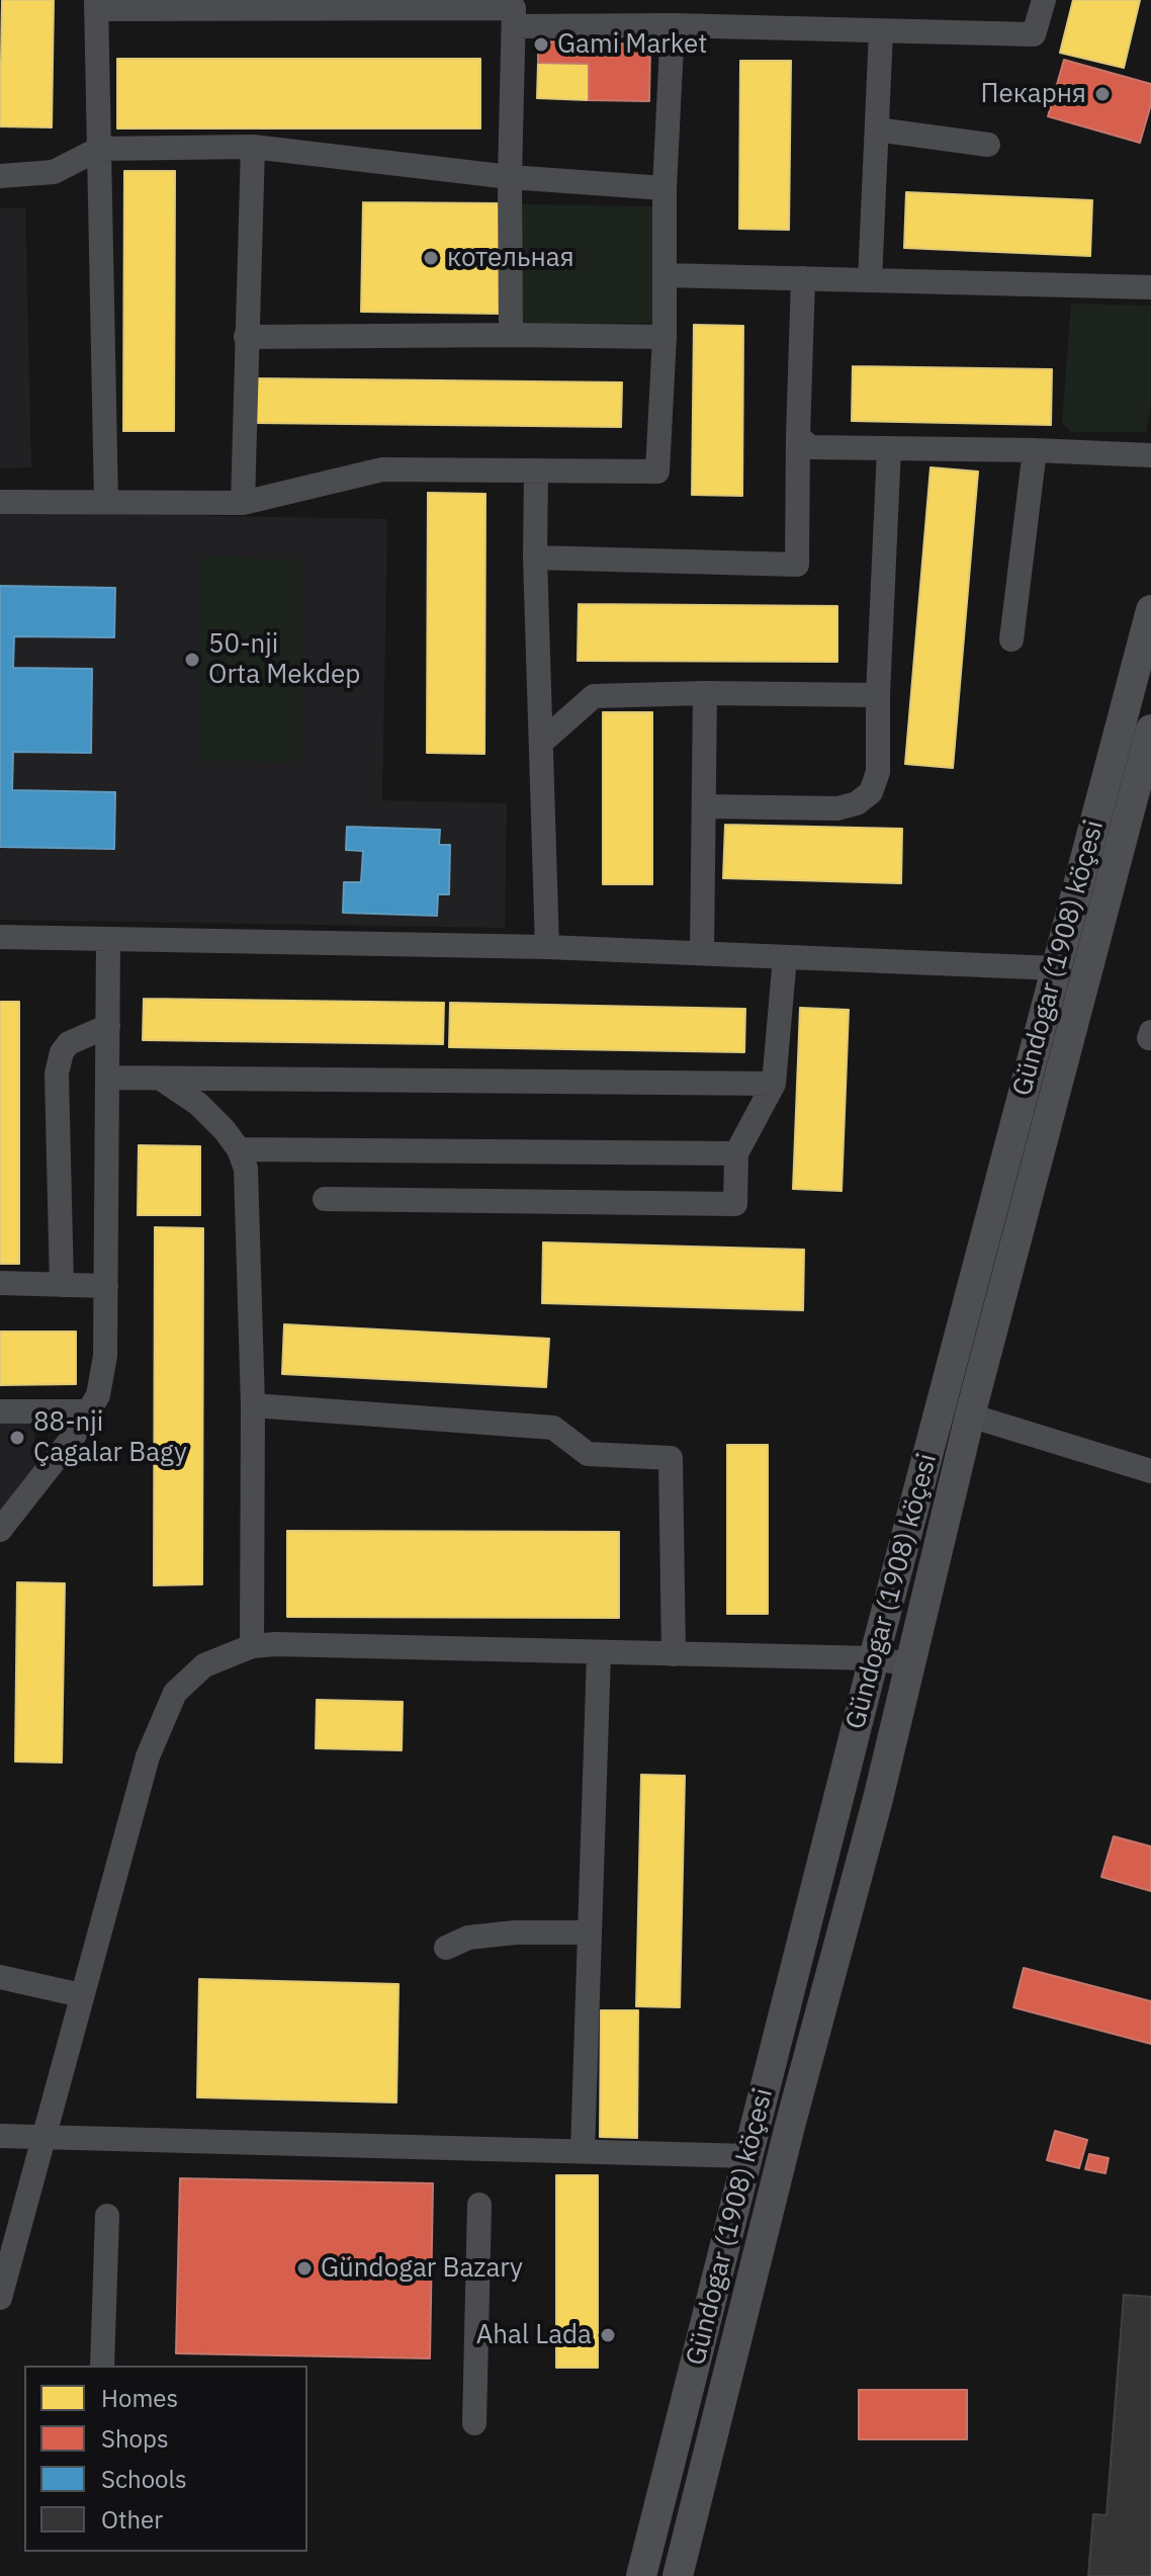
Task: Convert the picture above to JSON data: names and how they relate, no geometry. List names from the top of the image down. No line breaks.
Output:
{"streets":{"main road":["Gündogar (1908) köçesi"]},"places":["Gami Market","Пекарня","котельная","50-nji Orta Mekdep","88-nji Çagalar Bagy","Gündogar Bazary","Ahal Lada"],"legend":["Homes","Shops","Schools","Other"]}
